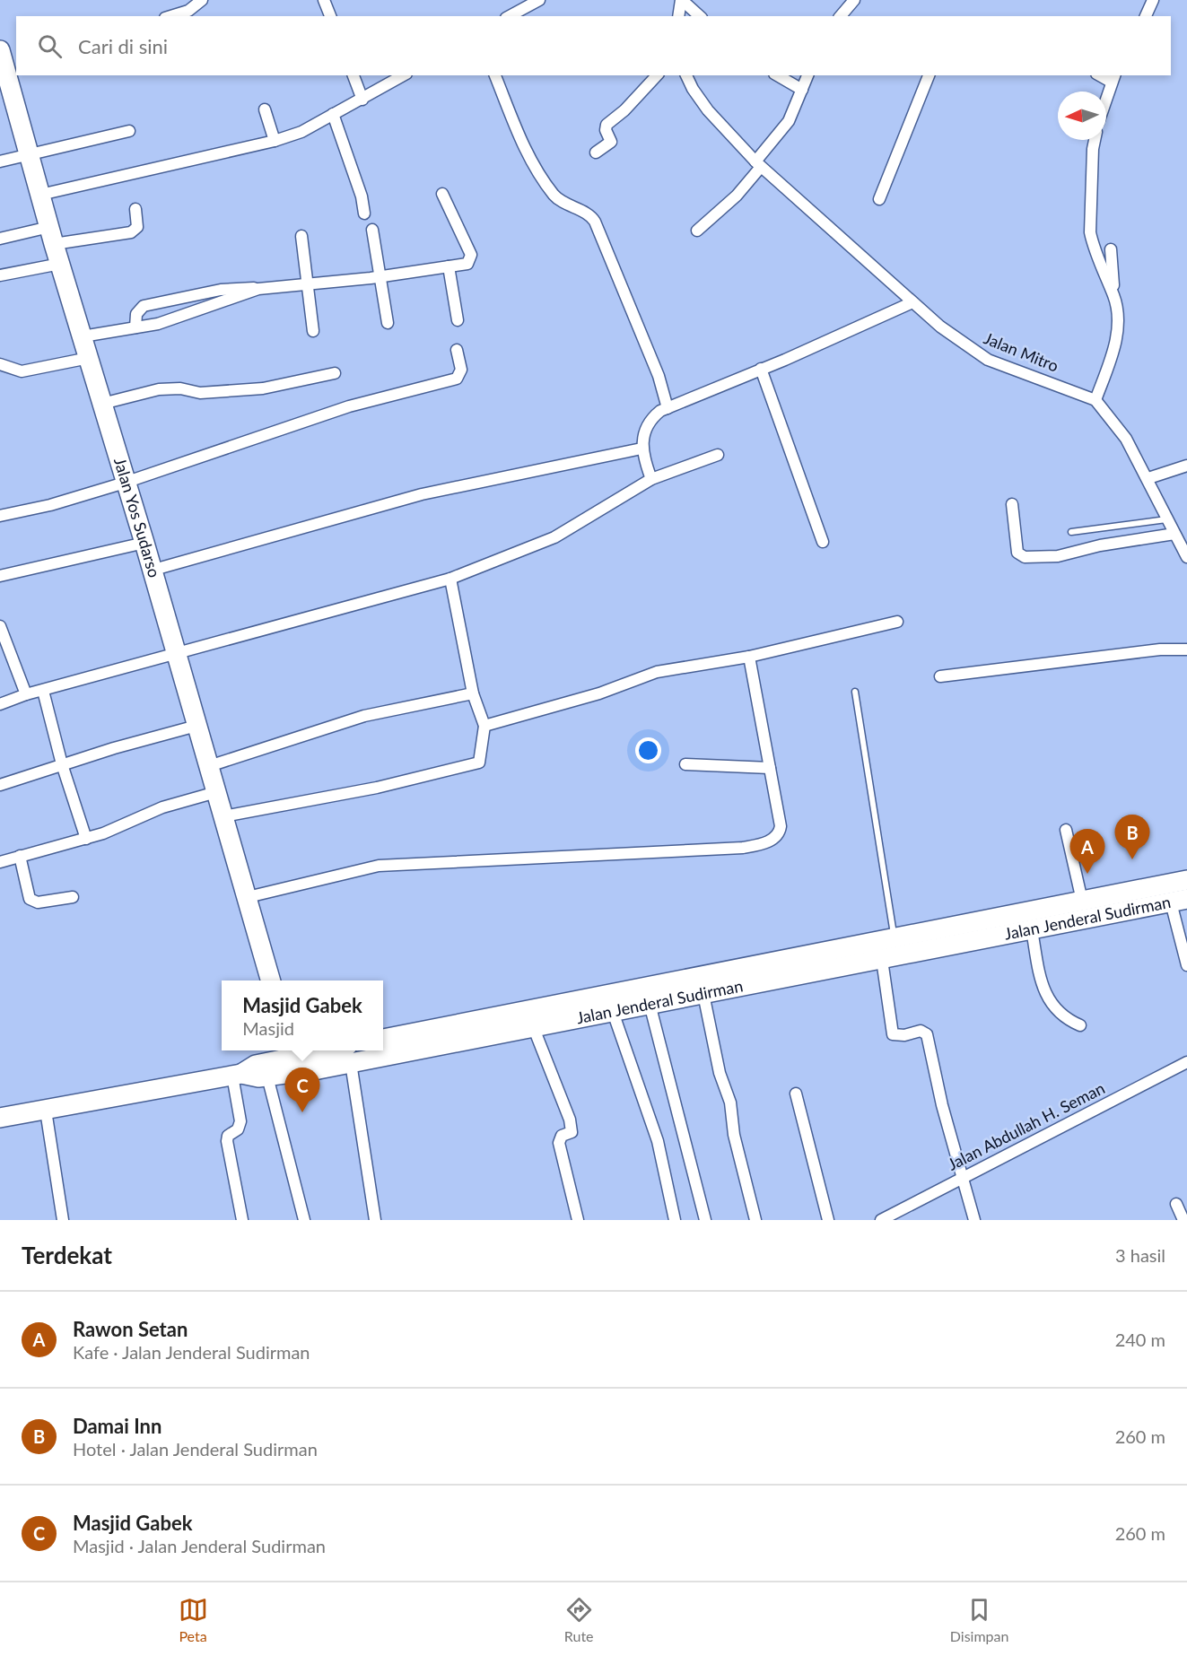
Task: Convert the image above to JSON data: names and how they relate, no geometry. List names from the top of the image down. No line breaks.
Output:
{"streets":{"highway":["Jalan Yos Sudarso","Jalan Jenderal Sudirman"],"street":["Jalan Mitro","Jalan Abdullah H. Seman"]},"north":"left","page":{"search":"Cari di sini","pins":["B","A","C"],"popup":["Masjid Gabek","Masjid"],"heading":["Terdekat","3 hasil"],"list":[{"mark":"A","name":"Rawon Setan","note":"Kafe · Jalan Jenderal Sudirman","value":"240 m"},{"mark":"B","name":"Damai Inn","note":"Hotel · Jalan Jenderal Sudirman","value":"260 m"},{"mark":"C","name":"Masjid Gabek","note":"Masjid · Jalan Jenderal Sudirman","value":"260 m"}],"nav":["Peta","Rute","Disimpan"]}}
